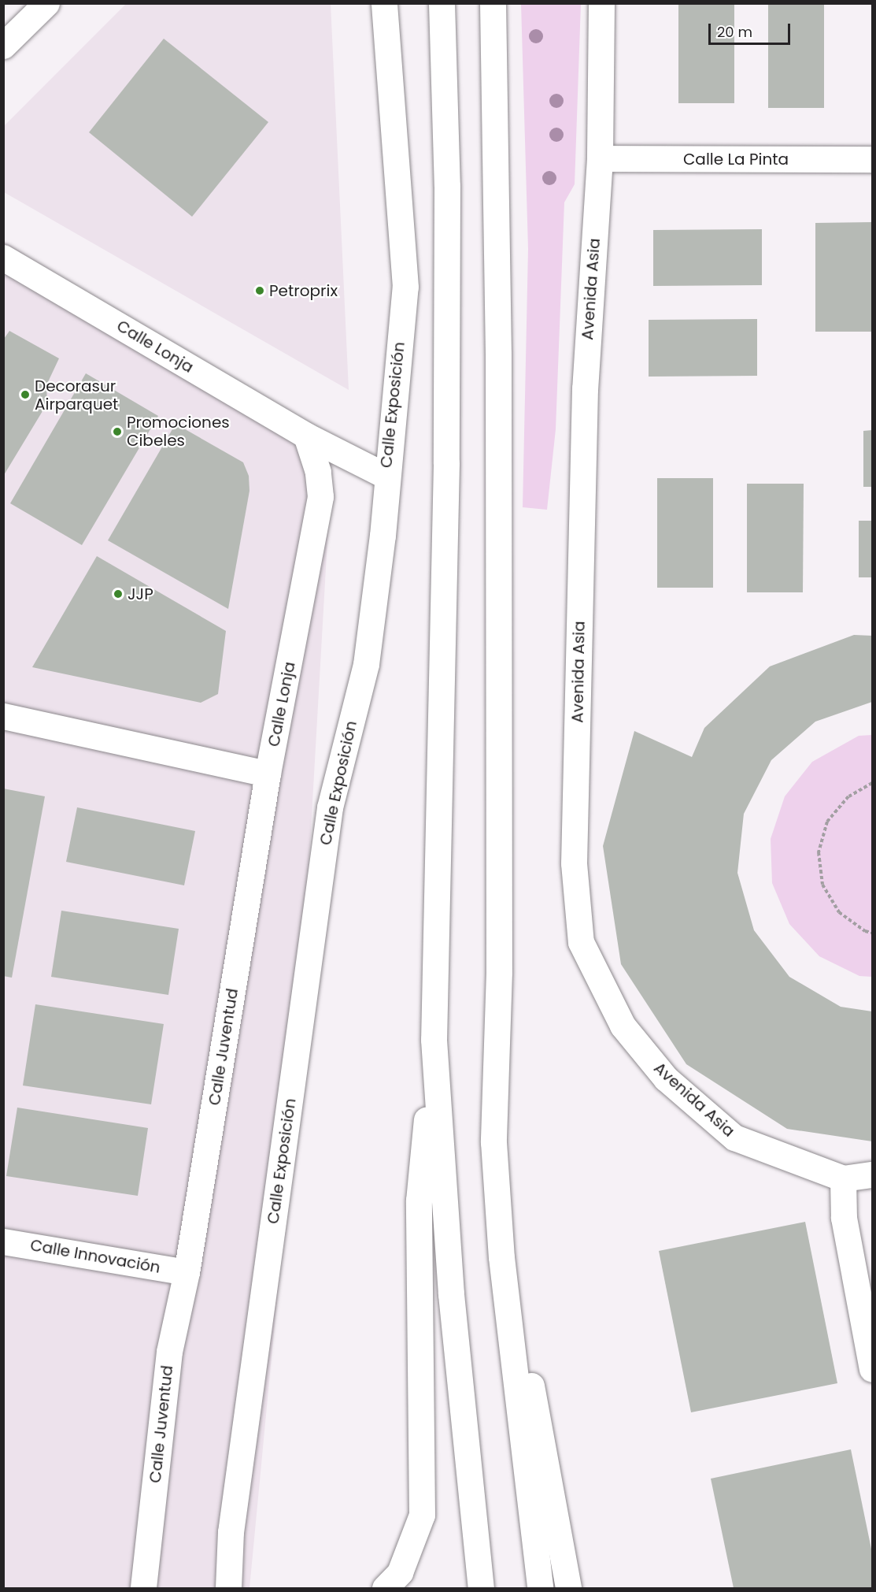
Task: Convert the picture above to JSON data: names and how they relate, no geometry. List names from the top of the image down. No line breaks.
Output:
{"streets":{"street":["Calle La Pinta","Avenida Asia","Calle Lonja","Calle Exposición","Calle Juventud","Calle Innovación"]},"crossings":[["Calle La Pinta","Avenida Asia"],["Calle Lonja","Calle Exposición"],["Calle Lonja","Calle Juventud"],["Calle Juventud","Calle Innovación"]],"places":["Petroprix","Decorasur Airparquet","Promociones Cibeles","JJP"],"scale_bar":"20 m"}
